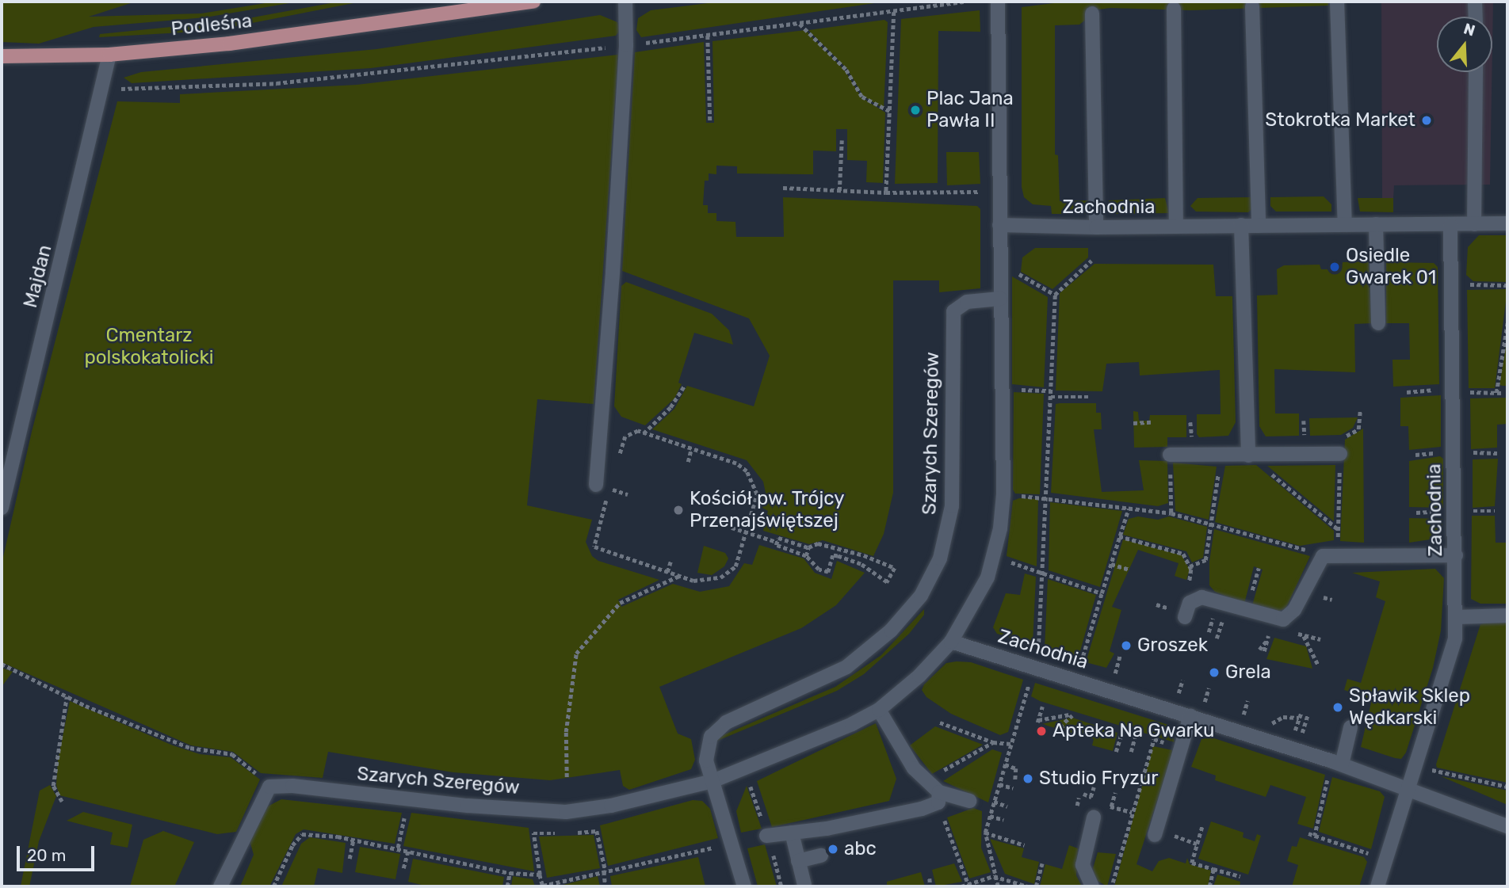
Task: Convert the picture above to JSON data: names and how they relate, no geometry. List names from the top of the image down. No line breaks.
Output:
{"streets":{"main road":["Podleśna"],"street":["Zachodnia","Majdan","Szarych Szeregów"]},"crossings":[["Podleśna","Majdan"],["Zachodnia","Szarych Szeregów"]],"parks":["Cmentarz polskokatolicki"],"places":["Plac Jana Pawła II","Stokrotka Market","Osiedle Gwarek 01","Kościół pw. Trójcy Przenajświętszej","Groszek","Grela","Spławik Sklep Wędkarski","Apteka Na Gwarku","Studio Fryzur","abc"],"scale_bar":"20 m","north":"top"}
